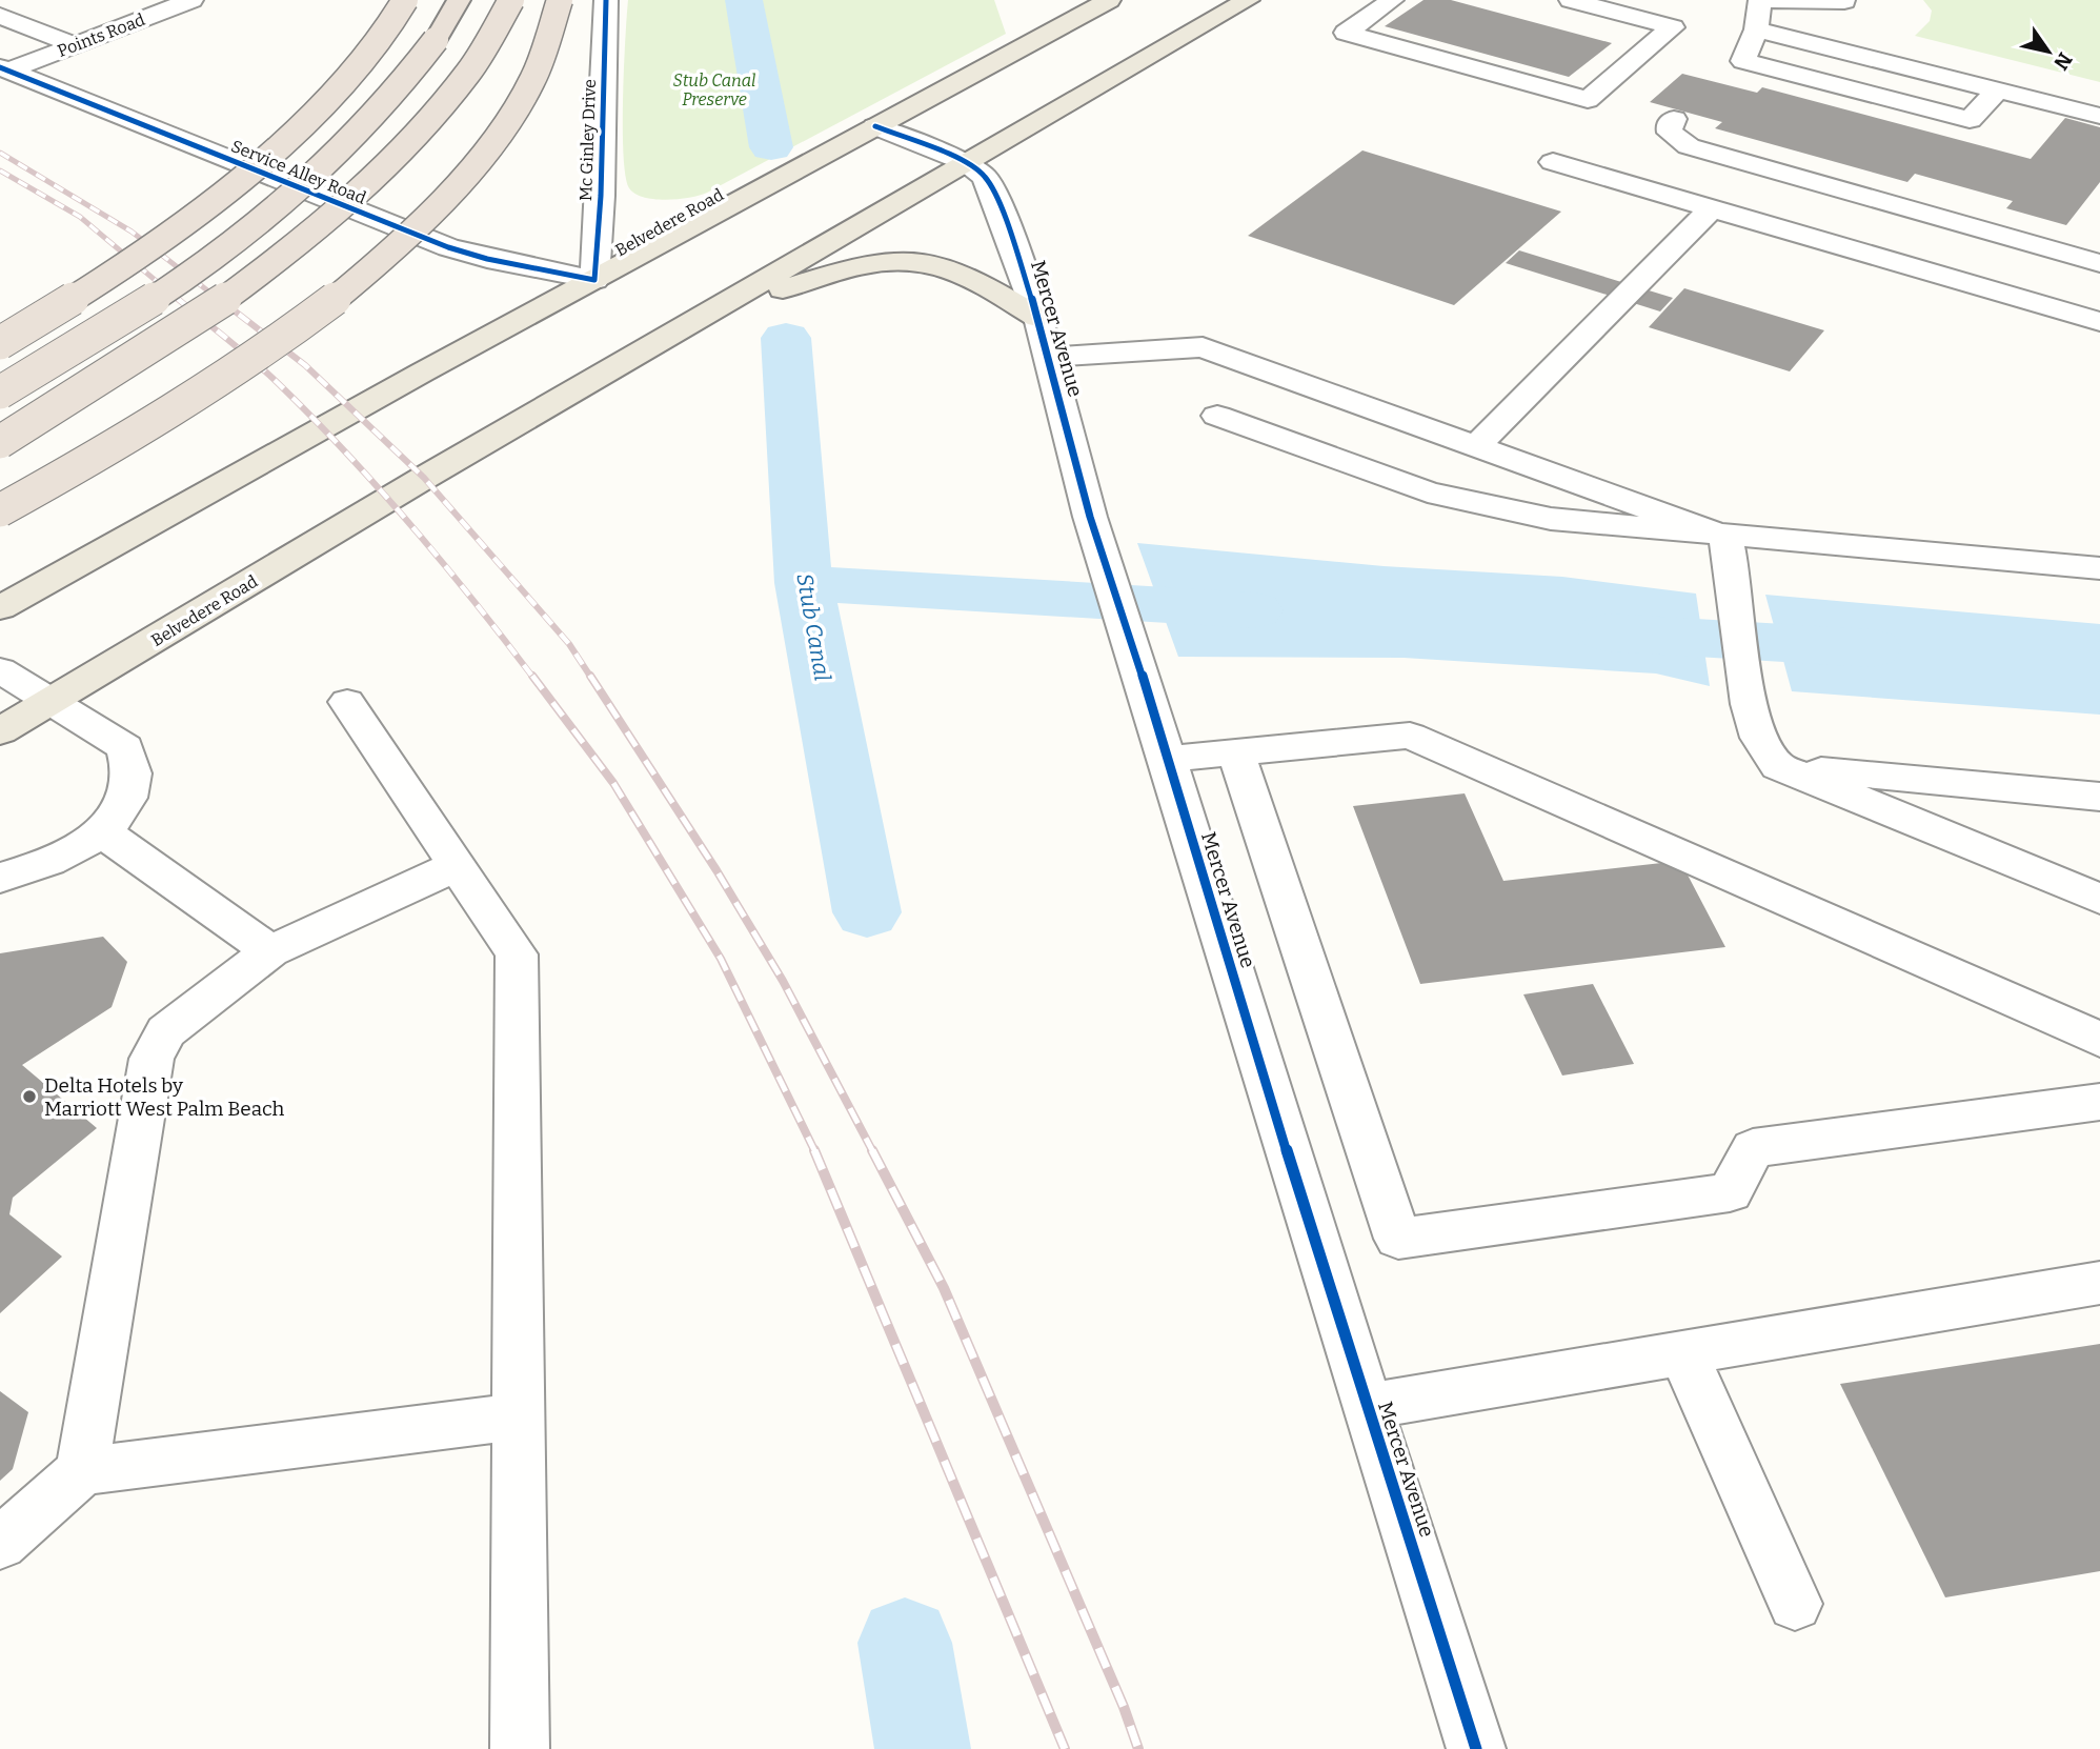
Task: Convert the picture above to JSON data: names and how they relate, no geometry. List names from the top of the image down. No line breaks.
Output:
{"streets":{"main road":["Belvedere Road"],"street":["Points Road","Mc Ginley Drive","Service Alley Road","Mercer Avenue"]},"crossings":[["Points Road","Service Alley Road"],["Mc Ginley Drive","Service Alley Road"],["Mc Ginley Drive","Belvedere Road"],["Service Alley Road","Belvedere Road"],["Belvedere Road","Mercer Avenue"]],"water":["Stub Canal"],"parks":["Stub Canal Preserve"],"places":["Delta Hotels by Marriott West Palm Beach"],"north":"bottom right"}
